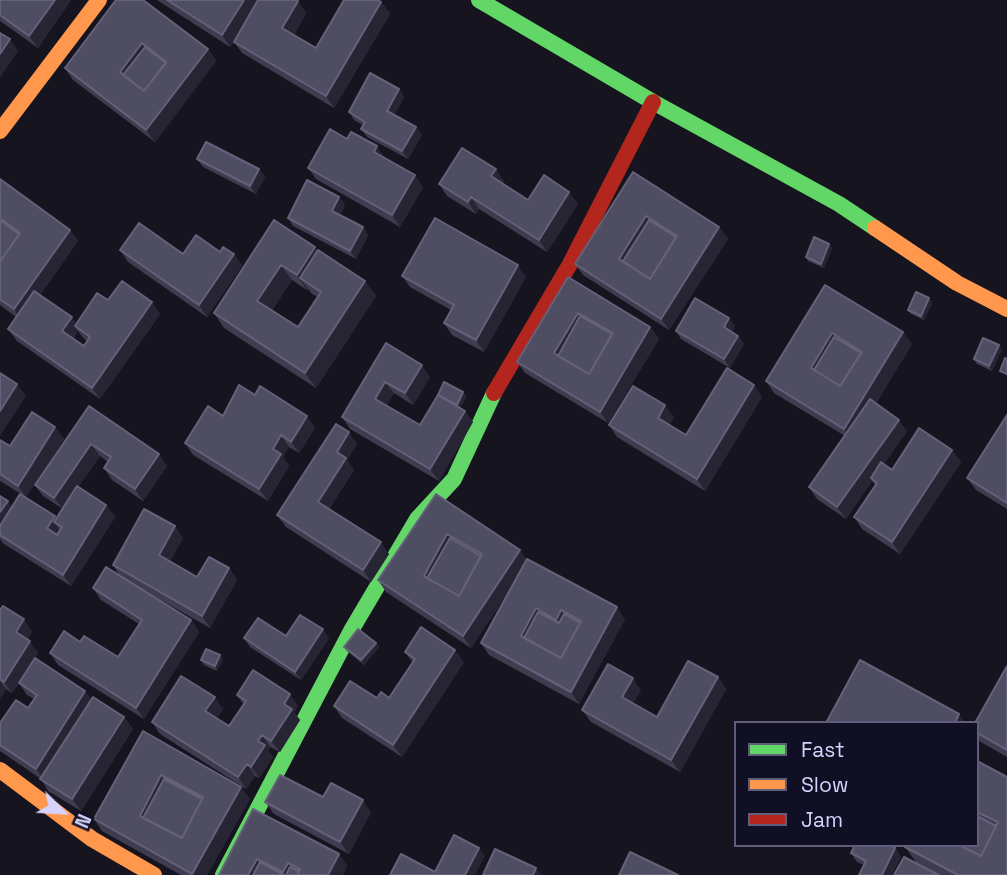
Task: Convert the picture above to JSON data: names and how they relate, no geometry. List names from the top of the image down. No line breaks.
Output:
{"legend":["Fast","Slow","Jam"],"north":"bottom right"}
